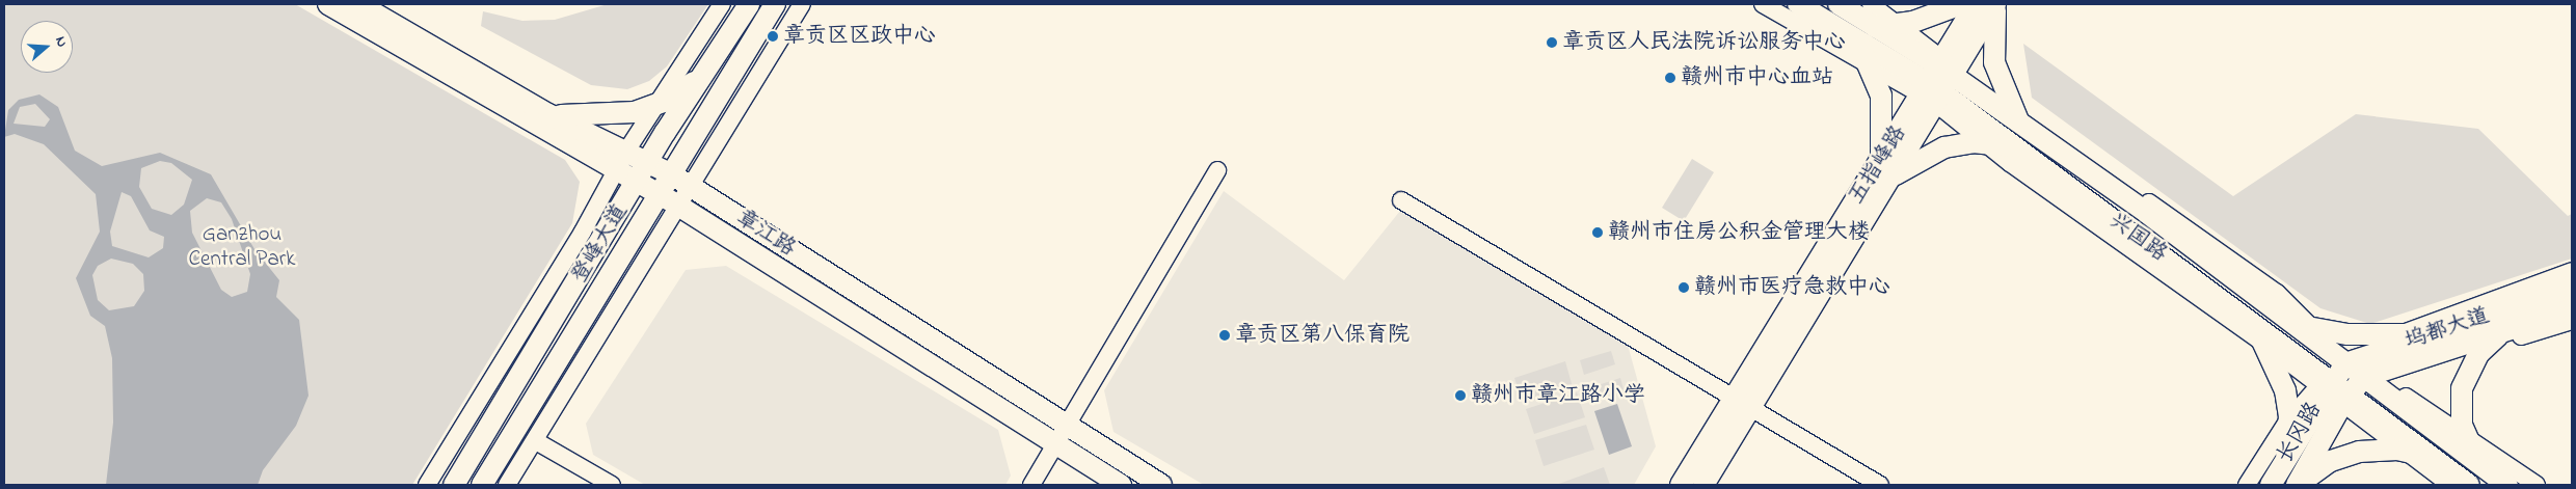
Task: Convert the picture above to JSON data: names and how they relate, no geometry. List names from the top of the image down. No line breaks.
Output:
{"streets":{"main road":["五指峰路","章江路","兴国路","登峰大道","坞都大道","长冈路"]},"crossings":[["五指峰路","兴国路"],["章江路","登峰大道"],["兴国路","坞都大道"],["兴国路","长冈路"]],"parks":["Ganzhou Central Park"],"places":["章贡区区政中心","章贡区人民法院诉讼服务中心","赣州市中心血站","赣州市住房公积金管理大楼","赣州市医疗急救中心","章贡区第八保育院","赣州市章江路小学"],"north":"right"}
